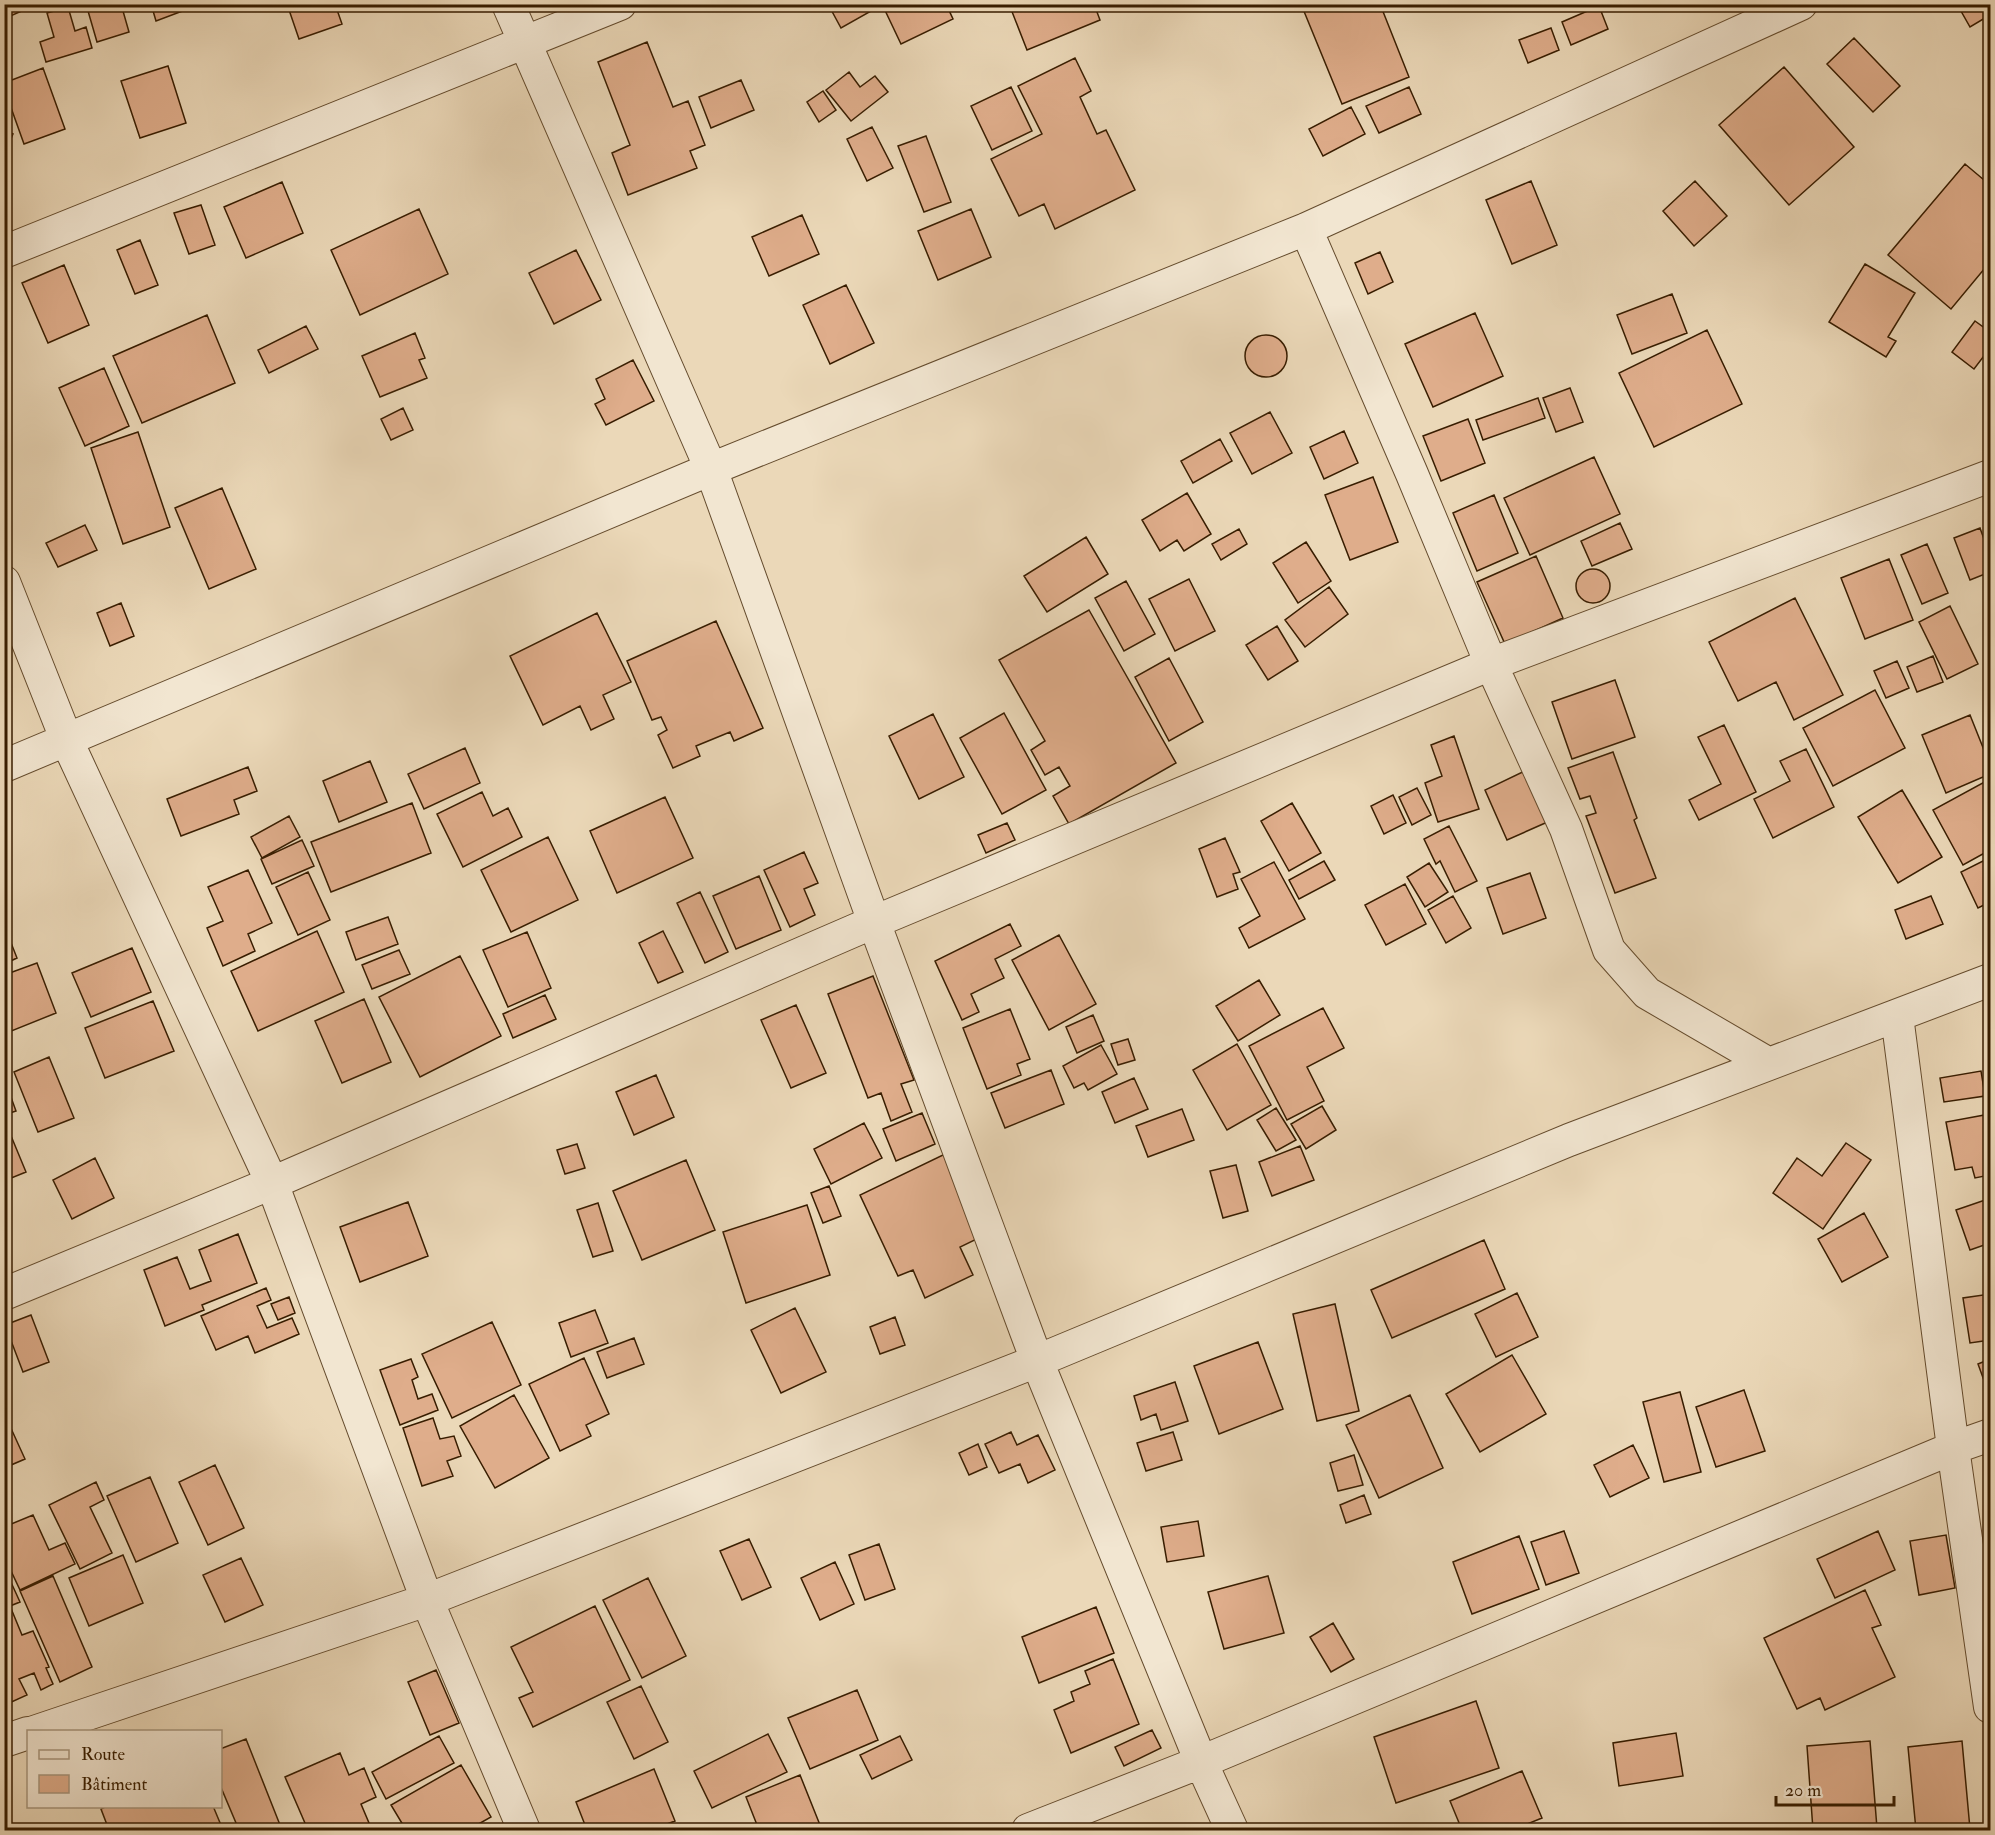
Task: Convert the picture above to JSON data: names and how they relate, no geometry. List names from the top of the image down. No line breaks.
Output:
{"legend":["Route","Bâtiment"],"scale_bar":"20 m"}
